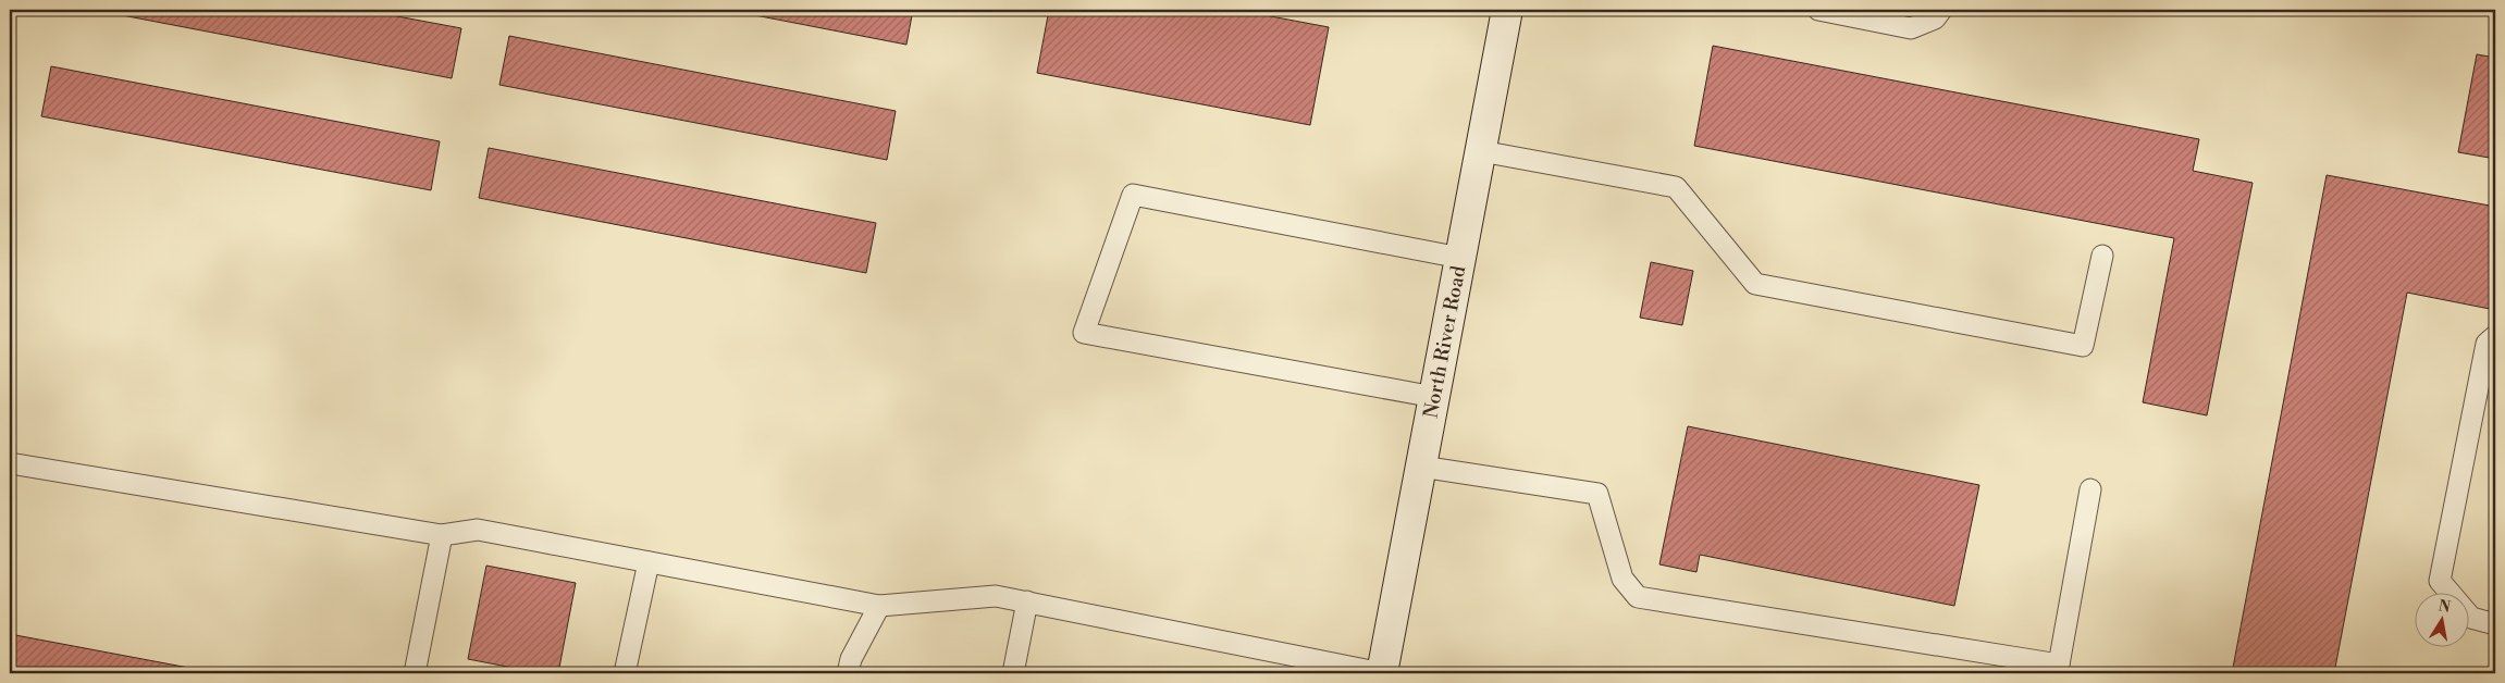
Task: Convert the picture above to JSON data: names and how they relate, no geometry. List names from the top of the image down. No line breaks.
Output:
{"streets":{"street":["North River Road"]},"north":"top"}
